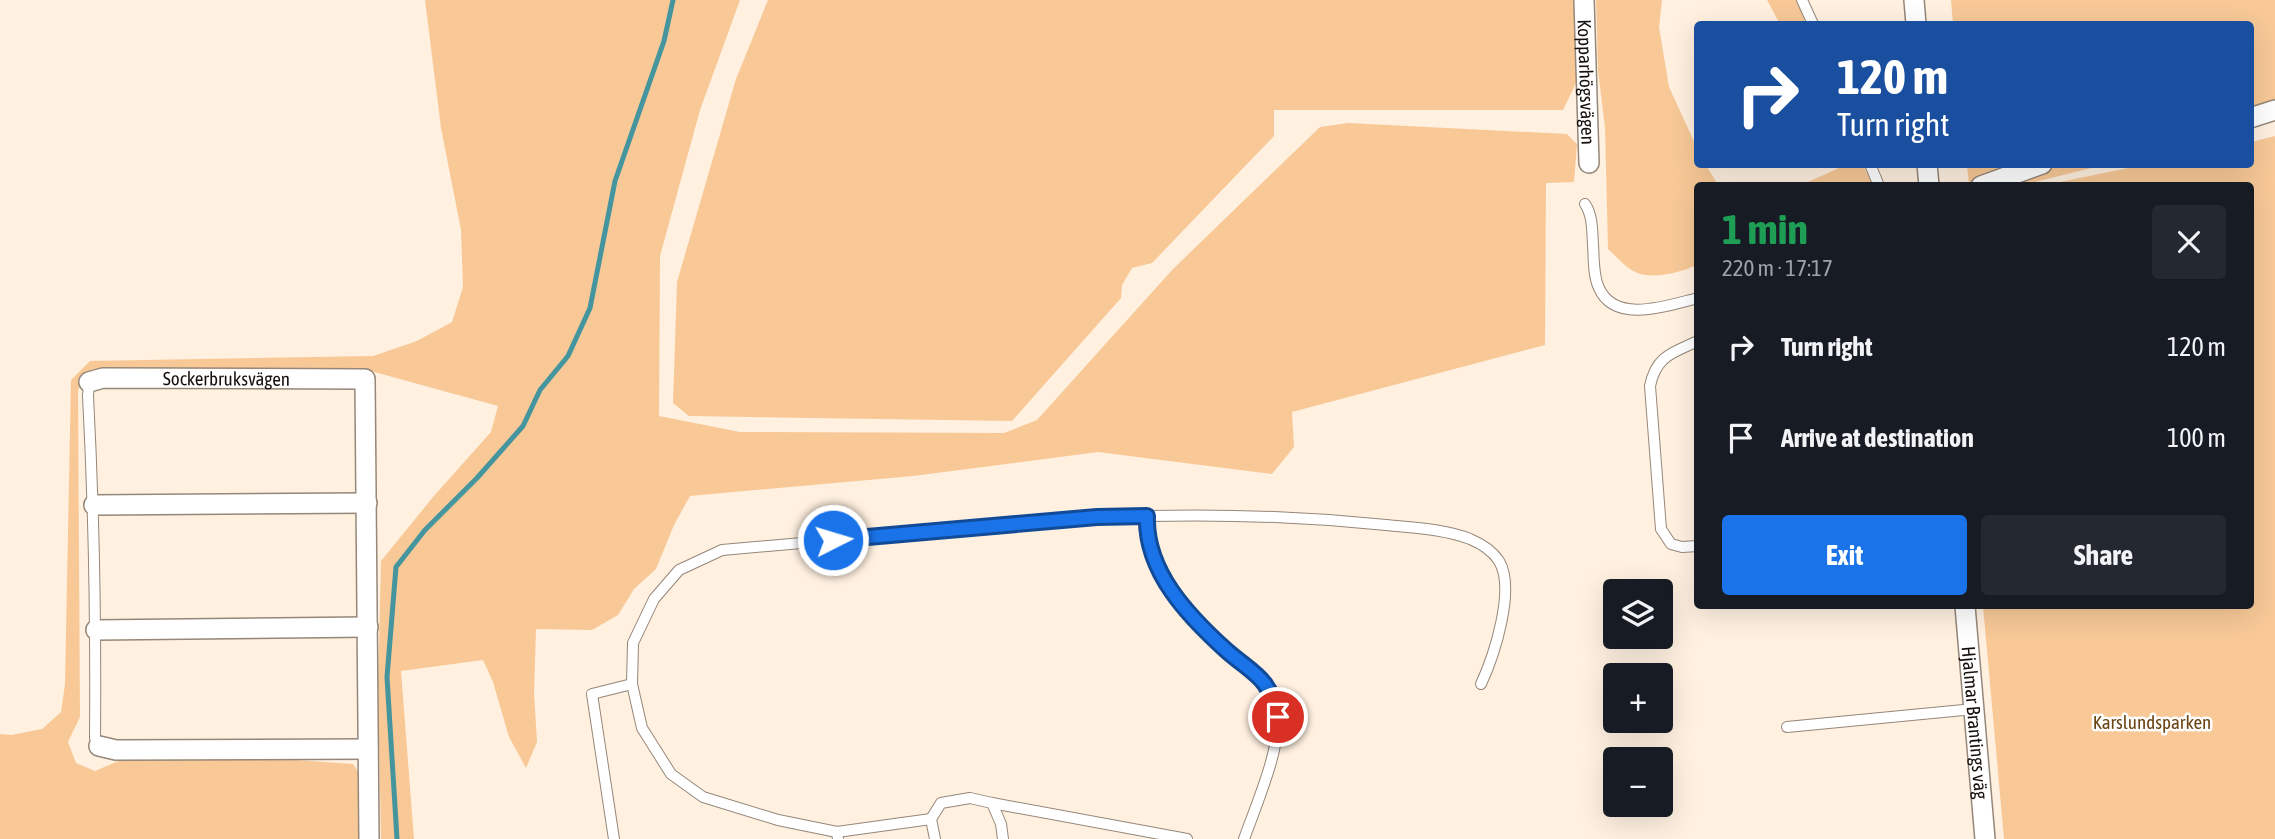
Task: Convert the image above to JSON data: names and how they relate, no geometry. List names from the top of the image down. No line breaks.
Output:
{"streets":{"street":["Kopparhögsvägen","Sockerbruksvägen","Hjalmar Brantings väg"]},"parks":["Karslundsparken"],"page":{"turn":["120 m","Turn right"],"heading":["1 min","220 m · 17:17"],"list":[{"name":"Turn right","value":"120 m"},{"name":"Arrive at destination","value":"100 m"}],"buttons":["Exit","Share"],"map_buttons":["+","−"]}}
